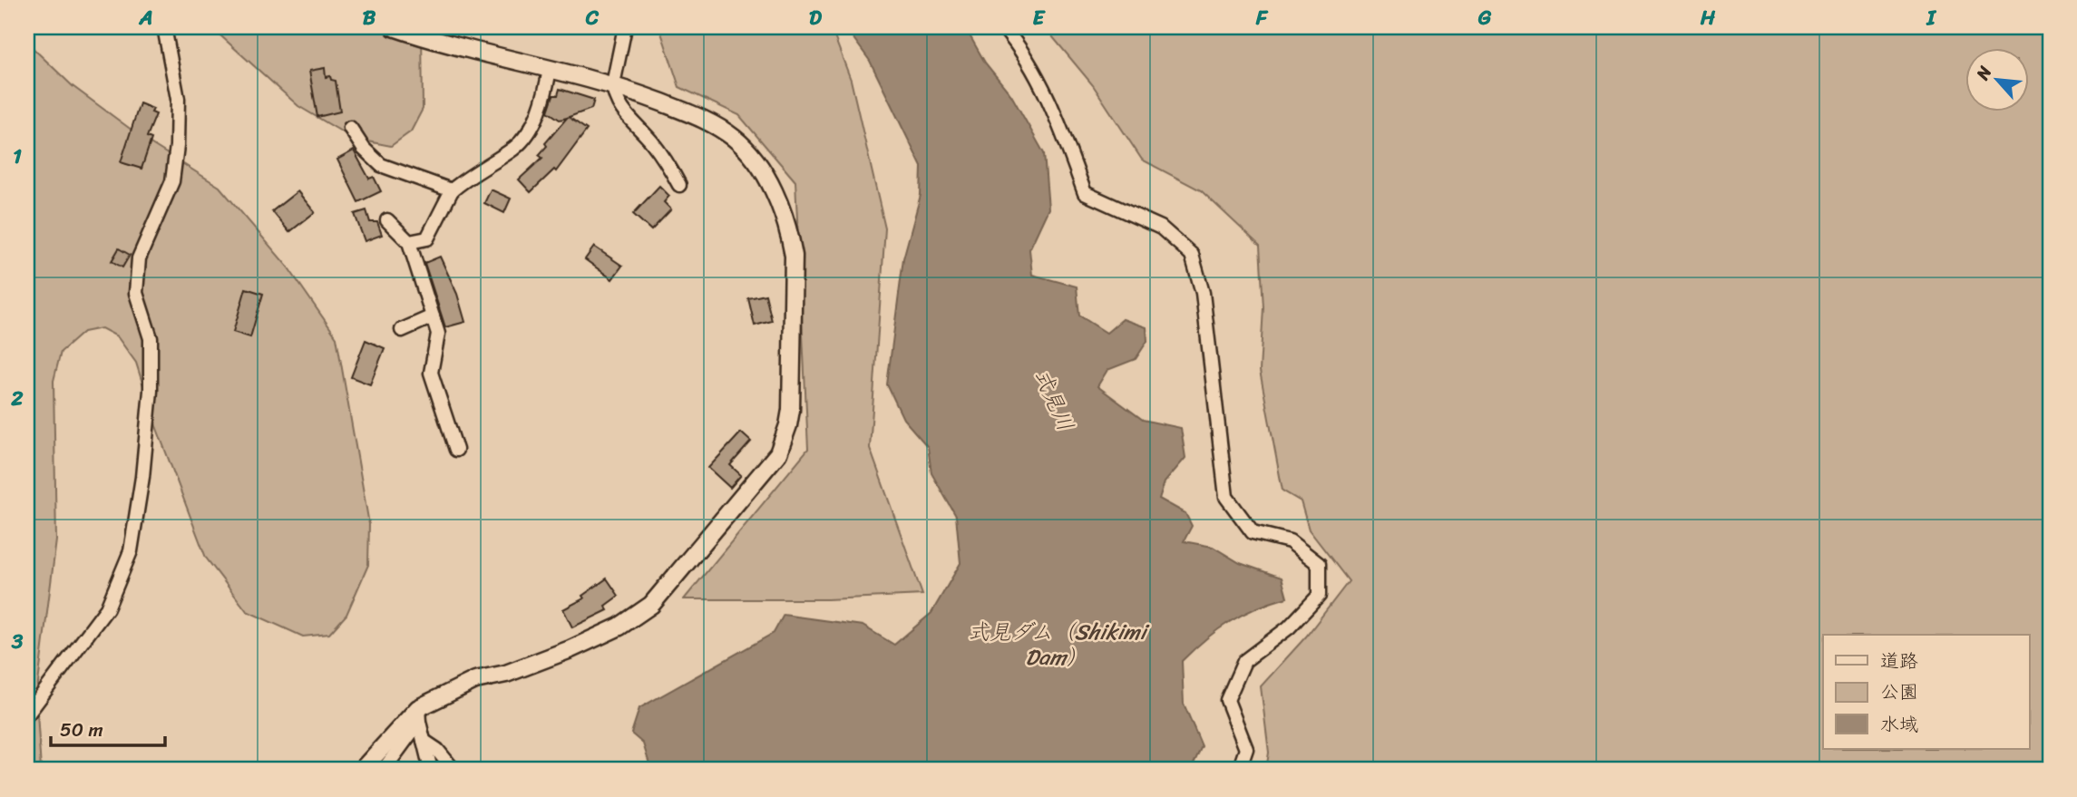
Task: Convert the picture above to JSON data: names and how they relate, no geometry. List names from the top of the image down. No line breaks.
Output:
{"water":["式見川","式見ダム（Shikimi Dam）"],"legend":["道路","公園","水域"],"scale_bar":"50 m","north":"top left","grid":{"columns":["A","B","C","D","E","F","G","H","I"],"rows":["1","2","3"]}}
